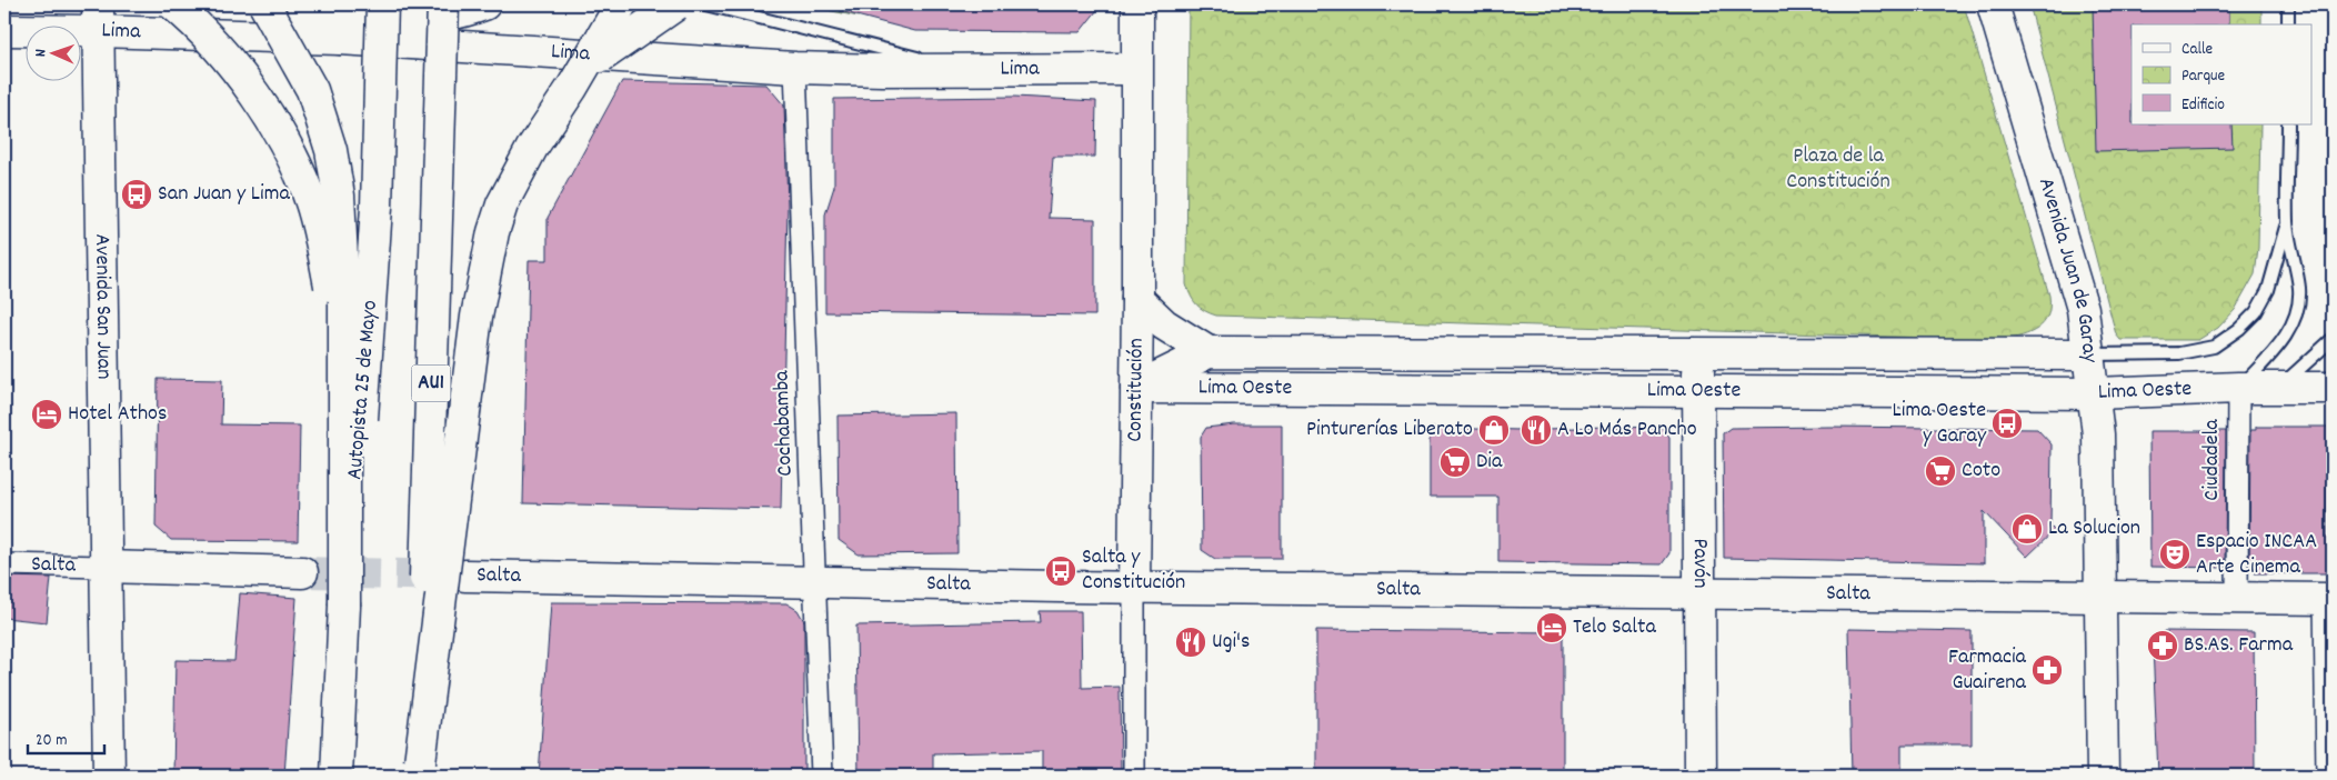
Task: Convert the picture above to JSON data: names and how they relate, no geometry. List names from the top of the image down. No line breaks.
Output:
{"streets":{"main road":["Lima","Avenida Juan de Garay","Avenida San Juan","AU1","Lima Oeste","Autopista 25 de Mayo","Constitución","Pavón","Salta"],"street":["Cochabamba","Ciudadela"]},"crossings":[["Lima","Avenida San Juan"],["Lima","Constitución"],["Lima","Cochabamba"],["Avenida Juan de Garay","Lima Oeste"],["Avenida Juan de Garay","Salta"],["Avenida San Juan","Salta"],["Lima Oeste","Constitución"],["Lima Oeste","Ciudadela"],["Lima Oeste","Pavón"],["Constitución","Salta"],["Cochabamba","Salta"],["Ciudadela","Salta"],["Pavón","Salta"]],"parks":["Plaza de la Constitución"],"places":{"bus stop":["San Juan y Lima","Lima Oeste y Garay","Salta y Constitución"],"hotel":["Hotel Athos","Telo Salta"],"shop":["Pinturerías Liberato","La Solucion"],"restaurant":["A Lo Más Pancho","Ugi's"],"supermarket":["Dia","Coto"],"theatre":["Espacio INCAA Arte Cinema"],"pharmacy":["BS.AS. Farma","Farmacia Guairena"]},"legend":["Calle","Parque","Edificio"],"scale_bar":"20 m","north":"left"}
